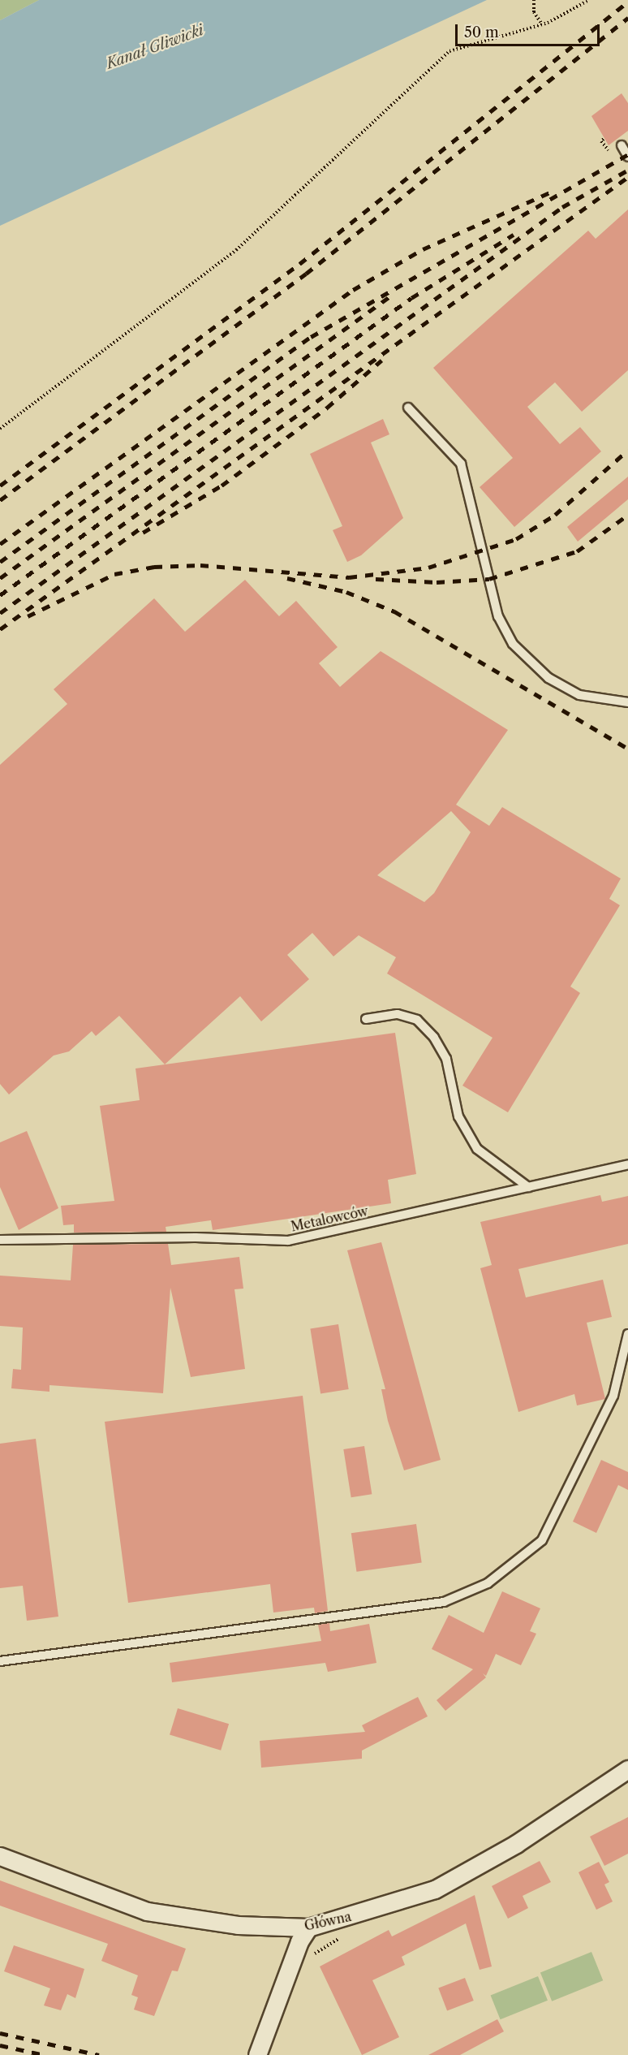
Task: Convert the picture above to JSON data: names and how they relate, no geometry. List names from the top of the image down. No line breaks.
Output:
{"streets":{"street":["Główna"],"lane":["Metalowców"]},"water":["Kanał Gliwicki"],"scale_bar":"50 m"}
